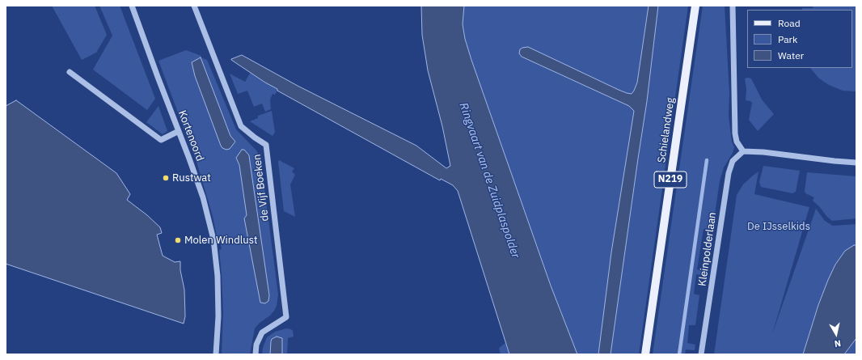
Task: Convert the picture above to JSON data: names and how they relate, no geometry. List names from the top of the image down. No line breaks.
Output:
{"streets":{"main road":["Schielandweg","N219"],"street":["Kortenoord","de Vijf Boeken","Kleinpolderlaan"]},"water":["Ringvaart van de Zuidplaspolder"],"parks":["De IJsselkids"],"places":["Rustwat","Molen Windlust"],"legend":["Road","Park","Water"],"north":"bottom"}
